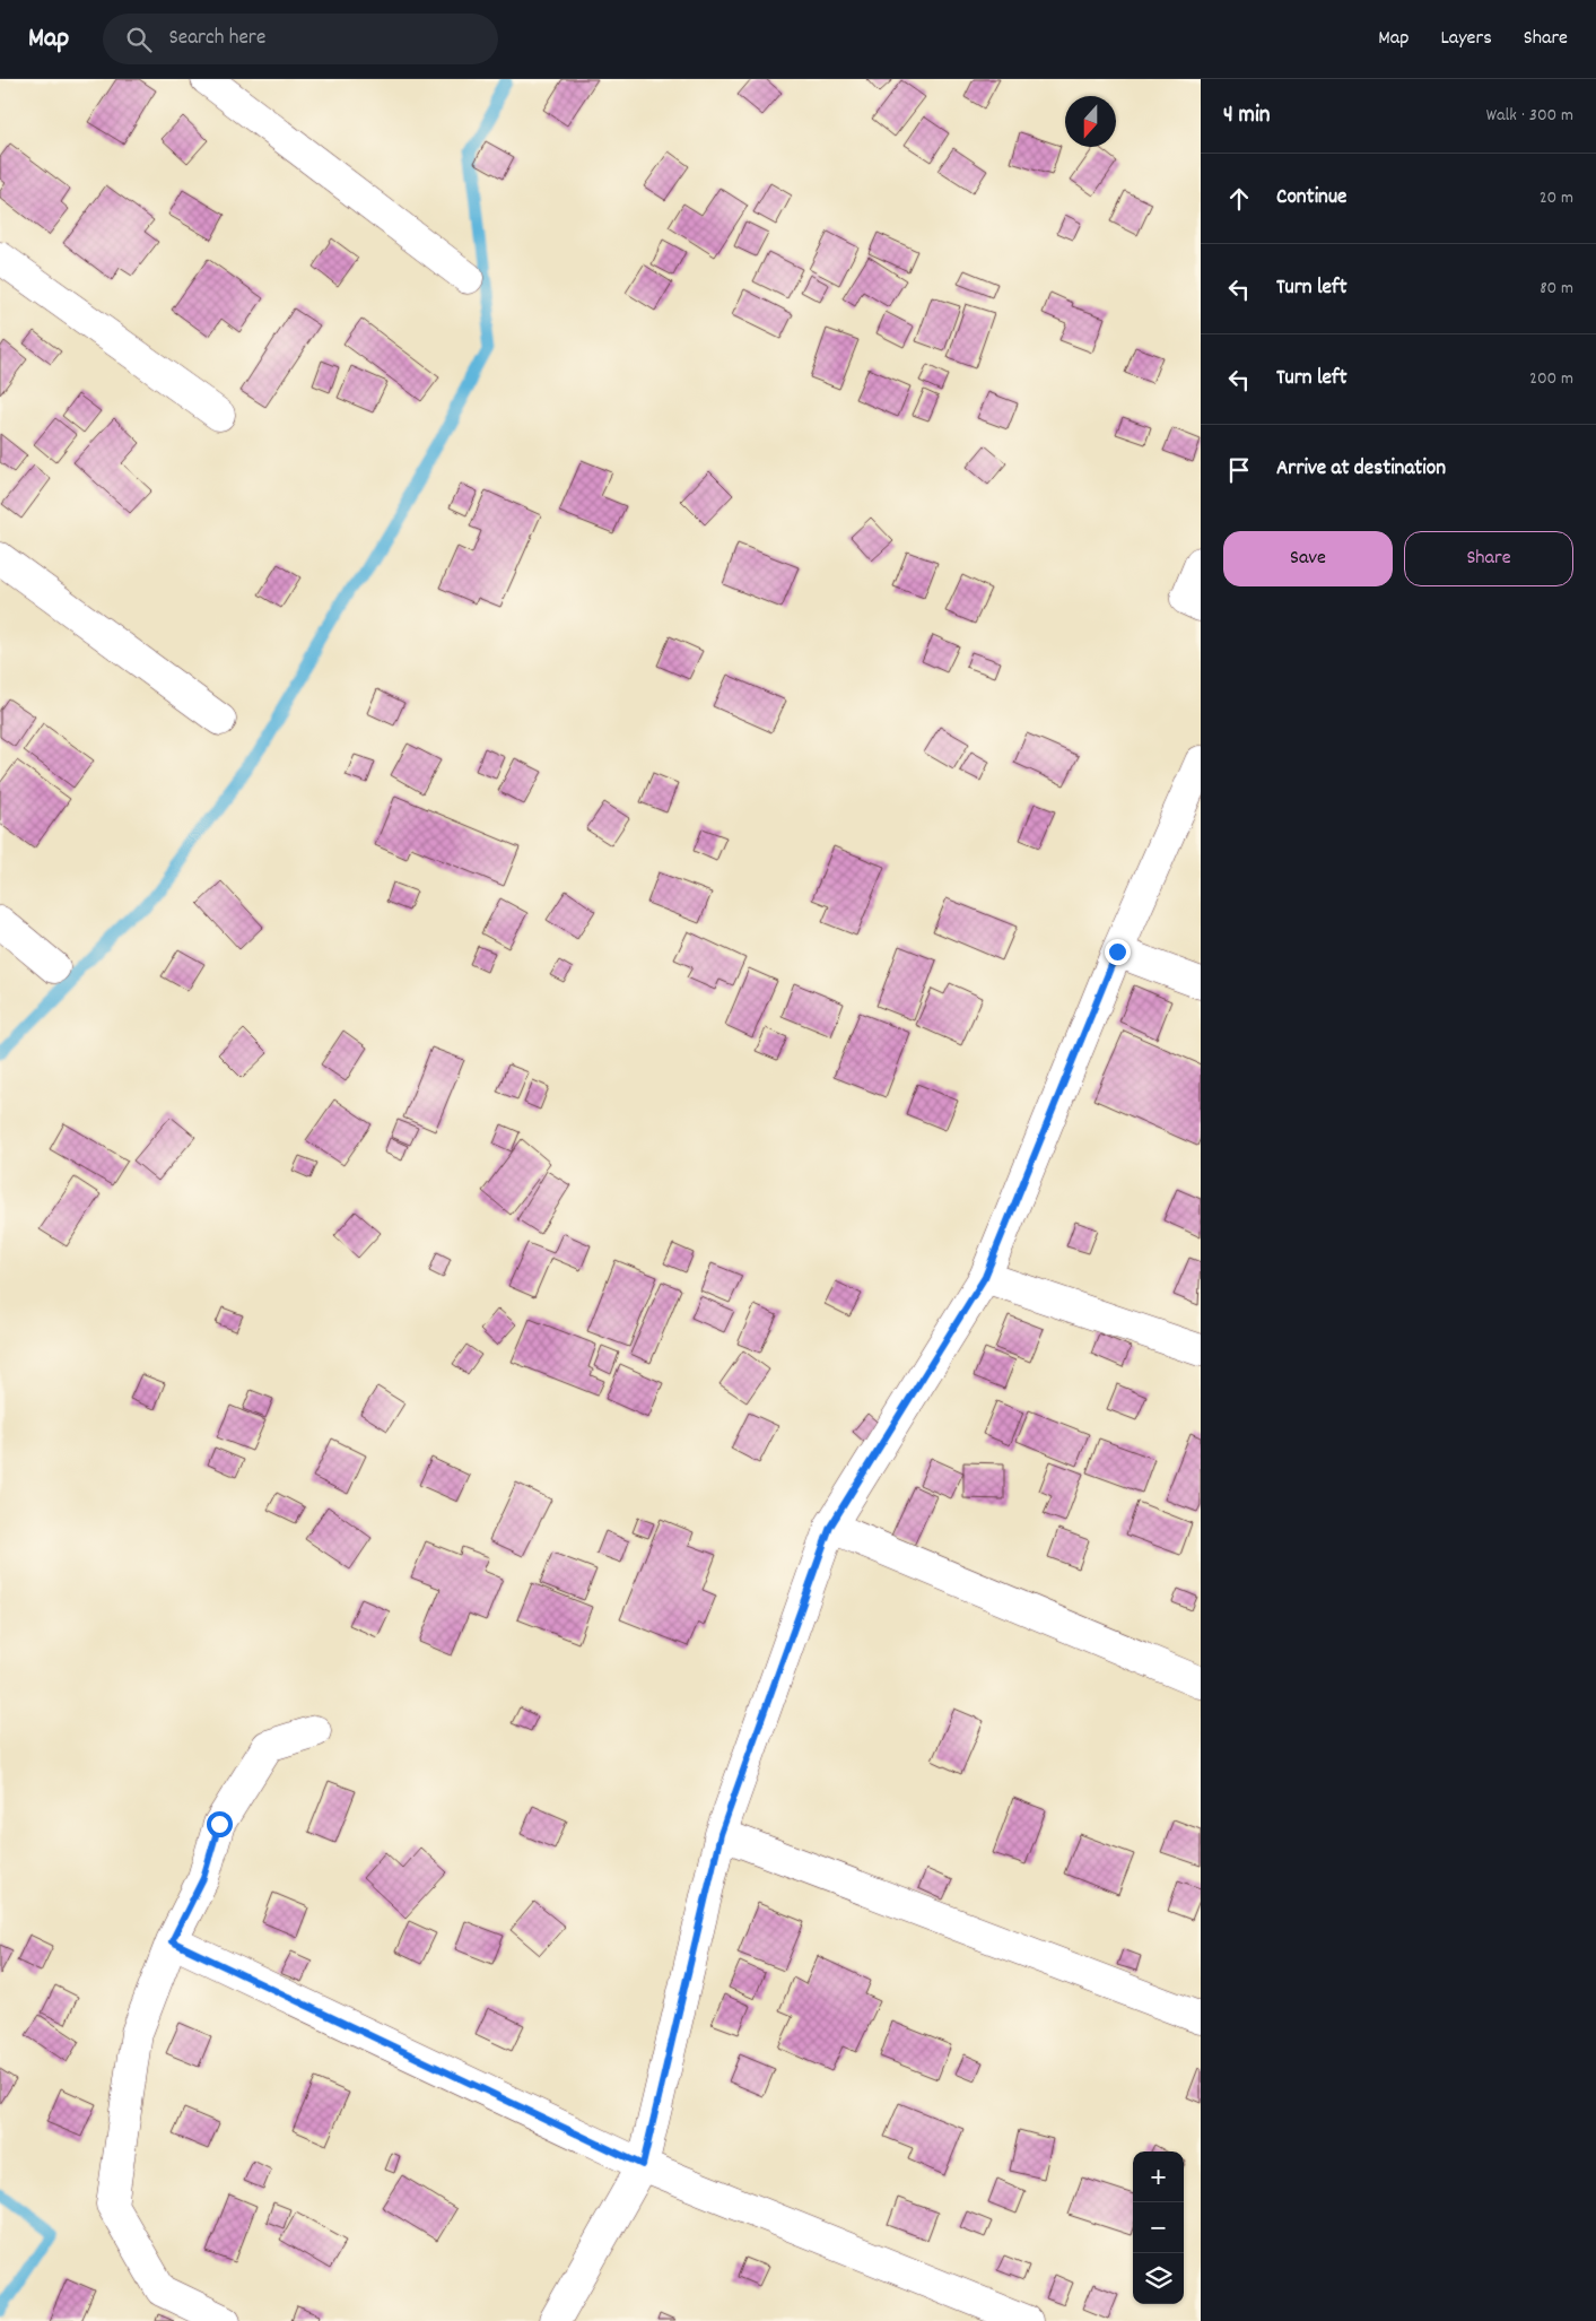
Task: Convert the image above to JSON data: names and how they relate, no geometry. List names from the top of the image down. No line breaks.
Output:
{"north":"bottom","page":{"header":"Map","search":"Search here","nav":["Map","Layers","Share"],"heading":["4 min","Walk · 300 m"],"list":[["Continue","20 m"],["Turn left","80 m"],["Turn left","200 m"],"Arrive at destination"],"buttons":["Save","Share"],"map_buttons":["+","−"]}}
